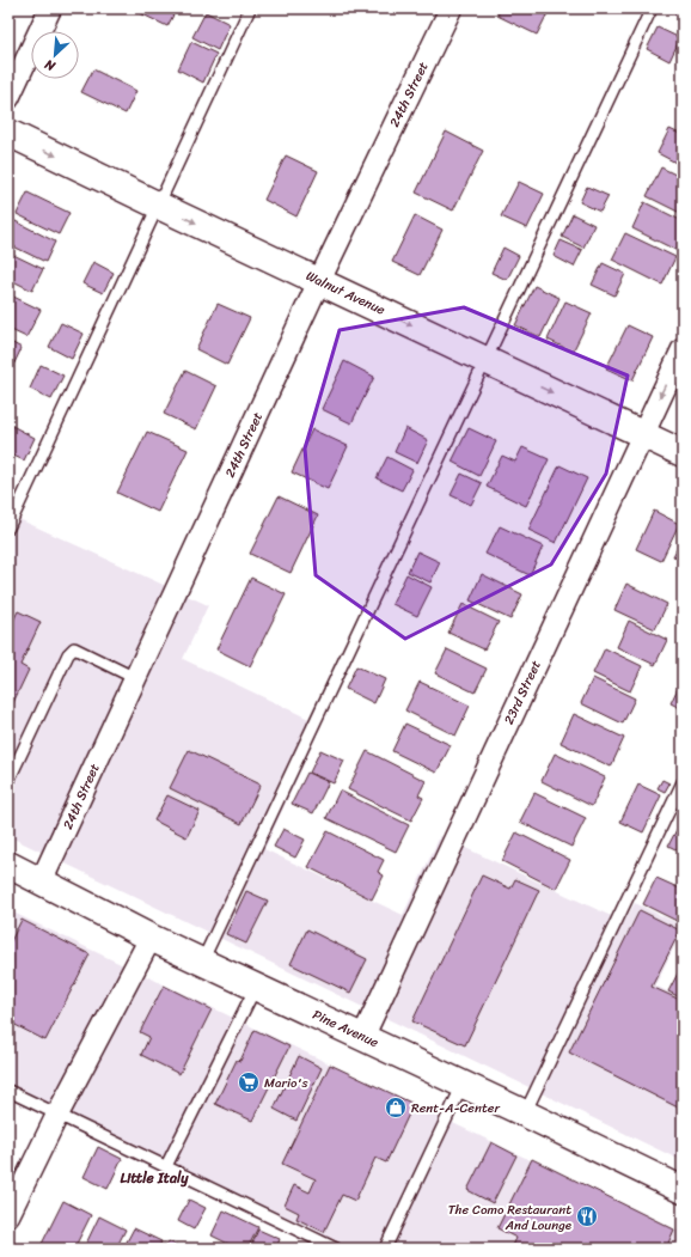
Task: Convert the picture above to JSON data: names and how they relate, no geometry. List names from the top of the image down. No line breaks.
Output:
{"streets":{"main road":["Walnut Avenue","Pine Avenue"],"street":["24th Street","23rd Street"]},"crossings":[["24th Street","Walnut Avenue"],["24th Street","Pine Avenue"],["Walnut Avenue","23rd Street"],["23rd Street","Pine Avenue"]],"one_way":["Walnut Avenue"],"districts":["Little Italy"],"places":{"supermarket":["Mario's"],"shop":["Rent-A-Center"],"restaurant":["The Como Restaurant And Lounge"]},"north":"bottom left"}
